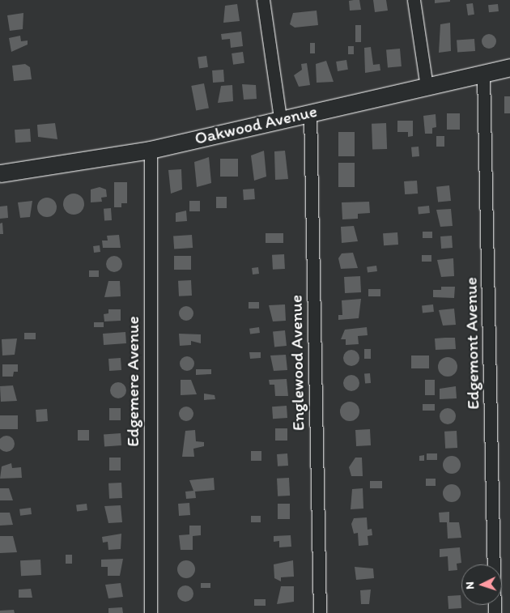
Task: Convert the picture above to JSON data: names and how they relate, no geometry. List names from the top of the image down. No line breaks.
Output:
{"streets":{"street":["Oakwood Avenue","Edgemont Avenue","Englewood Avenue","Edgemere Avenue"]},"crossings":[["Oakwood Avenue","Edgemont Avenue"],["Oakwood Avenue","Englewood Avenue"],["Oakwood Avenue","Edgemere Avenue"]],"north":"left"}
